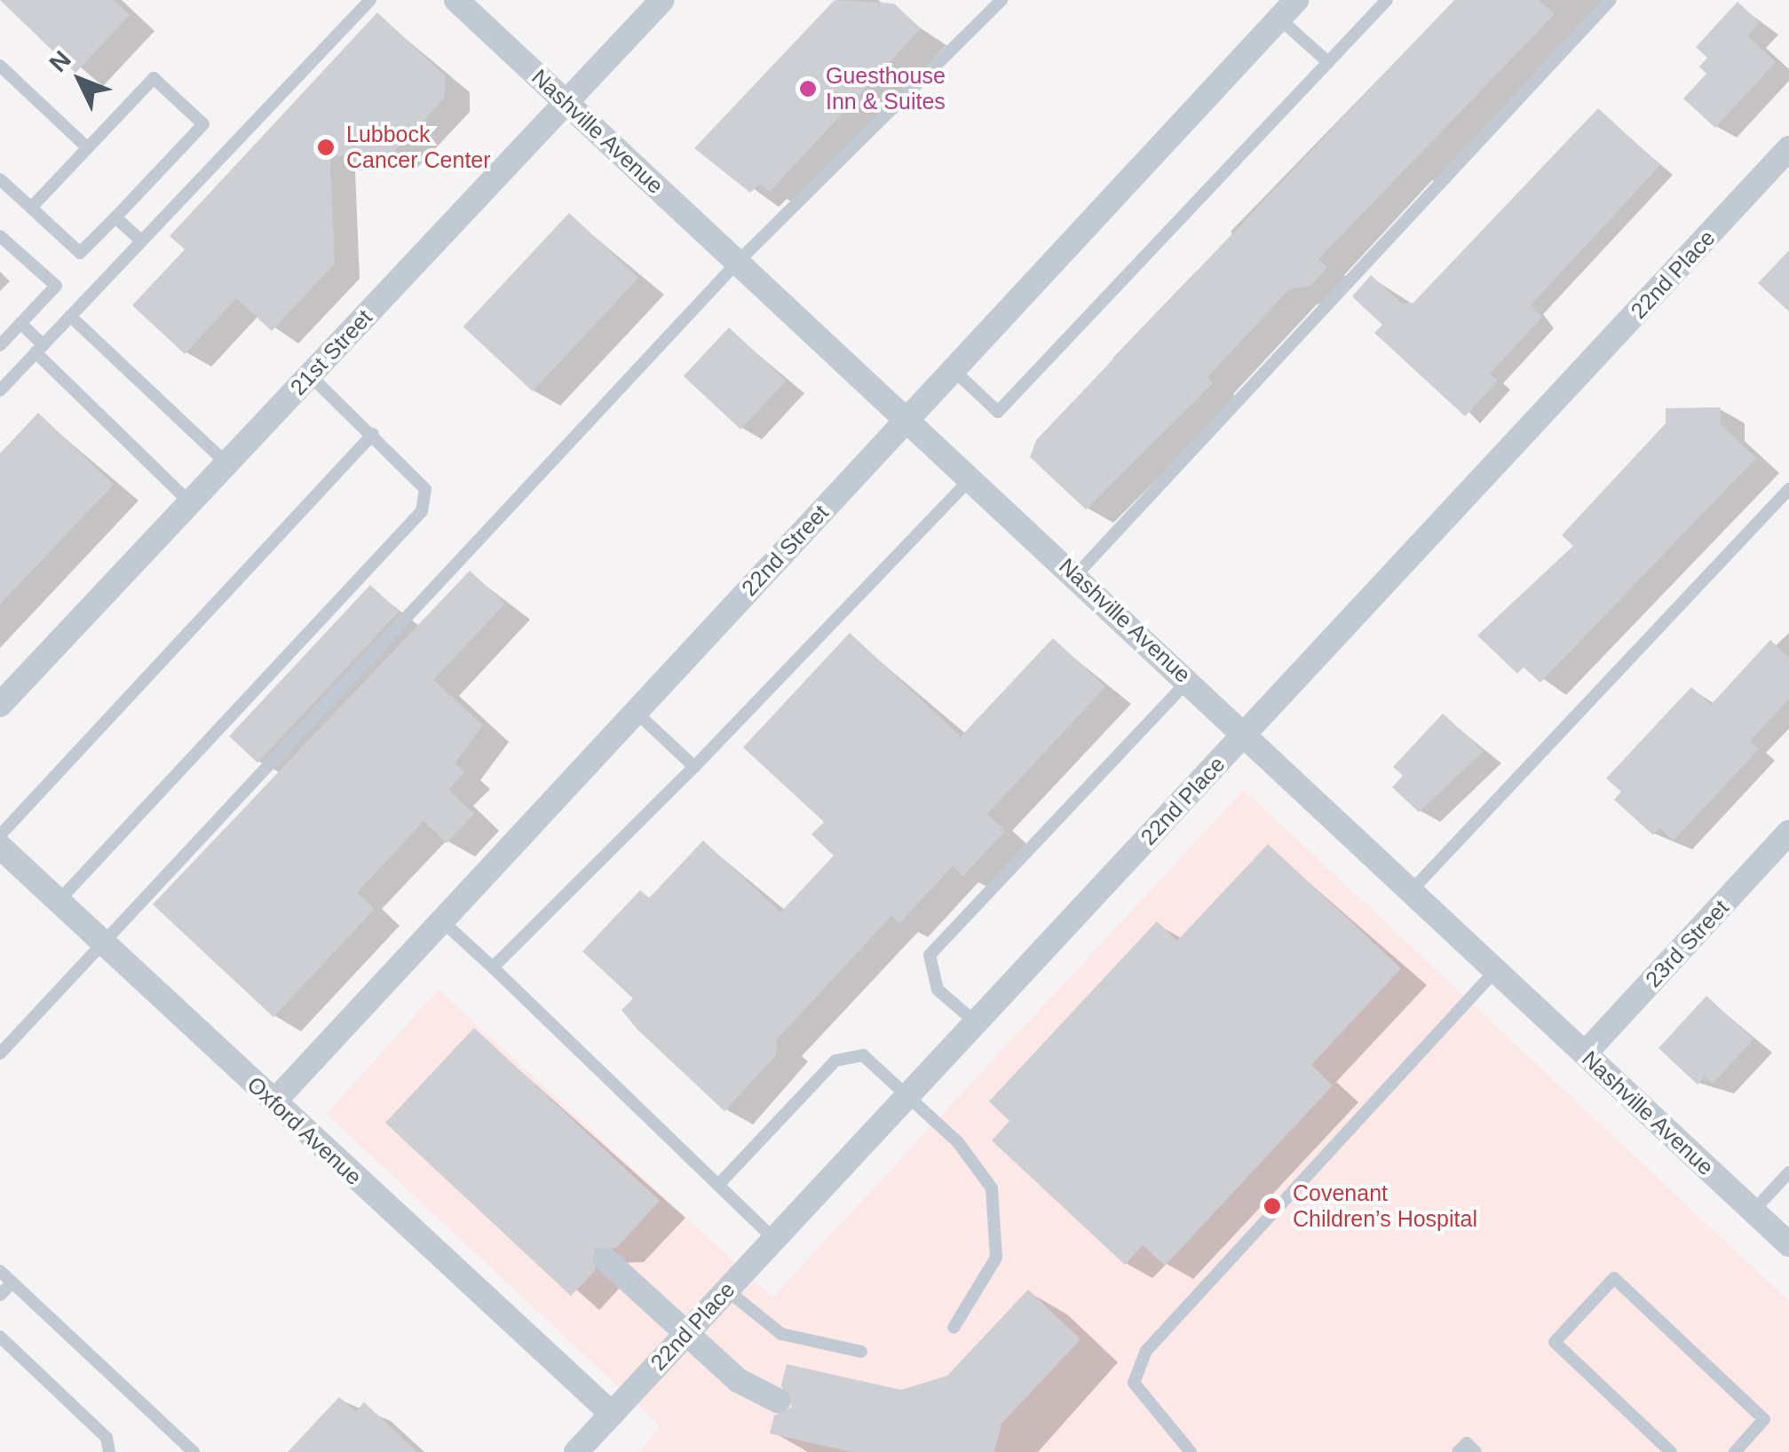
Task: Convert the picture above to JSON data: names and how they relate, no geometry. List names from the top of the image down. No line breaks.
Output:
{"streets":{"street":["Nashville Avenue","22nd Place","21st Street","22nd Street","23rd Street","Oxford Avenue"]},"crossings":[["Nashville Avenue","22nd Place"],["Nashville Avenue","21st Street"],["Nashville Avenue","22nd Street"],["Nashville Avenue","23rd Street"],["22nd Place","Oxford Avenue"],["22nd Street","Oxford Avenue"]],"places":["Guesthouse Inn & Suites","Lubbock Cancer Center","Covenant Children’s Hospital"],"north":"top left"}
